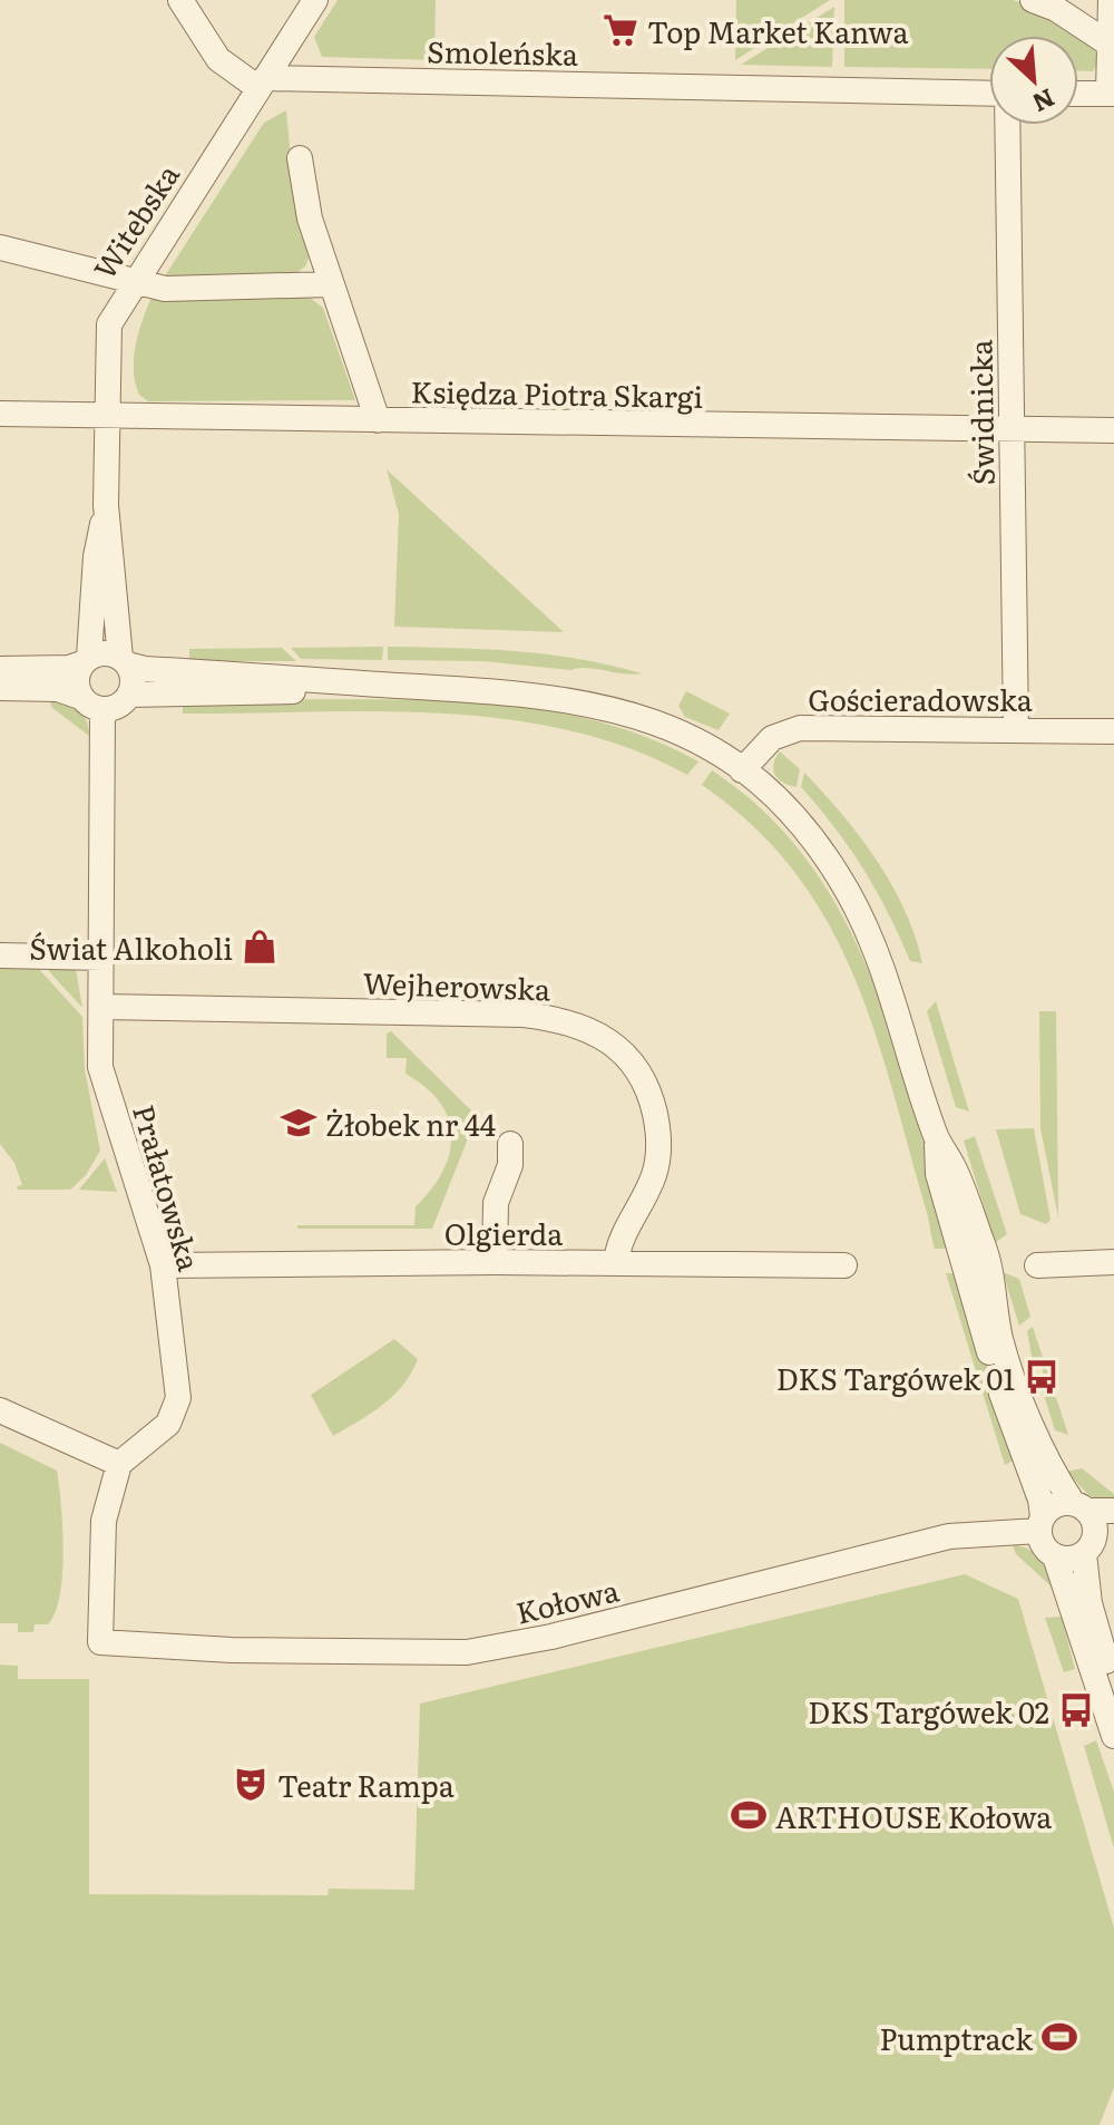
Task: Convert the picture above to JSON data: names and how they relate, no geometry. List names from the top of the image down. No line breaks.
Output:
{"streets":{"street":["Smoleńska","Witebska","Księdza Piotra Skargi","Świdnicka","Gościeradowska","Wejherowska","Prałatowska","Olgierda","Kołowa"]},"crossings":[["Smoleńska","Witebska"],["Witebska","Księdza Piotra Skargi"],["Witebska","Prałatowska"],["Księdza Piotra Skargi","Świdnicka"],["Świdnicka","Gościeradowska"],["Wejherowska","Prałatowska"],["Wejherowska","Olgierda"],["Prałatowska","Olgierda"],["Prałatowska","Kołowa"]],"places":{"supermarket":["Top Market Kanwa"],"shop":["Świat Alkoholi"],"school or university":["Żłobek nr 44"],"bus stop":["DKS Targówek 01","DKS Targówek 02"],"theatre":["Teatr Rampa"],"sports":["ARTHOUSE Kołowa","Pumptrack"]},"north":"bottom right"}
